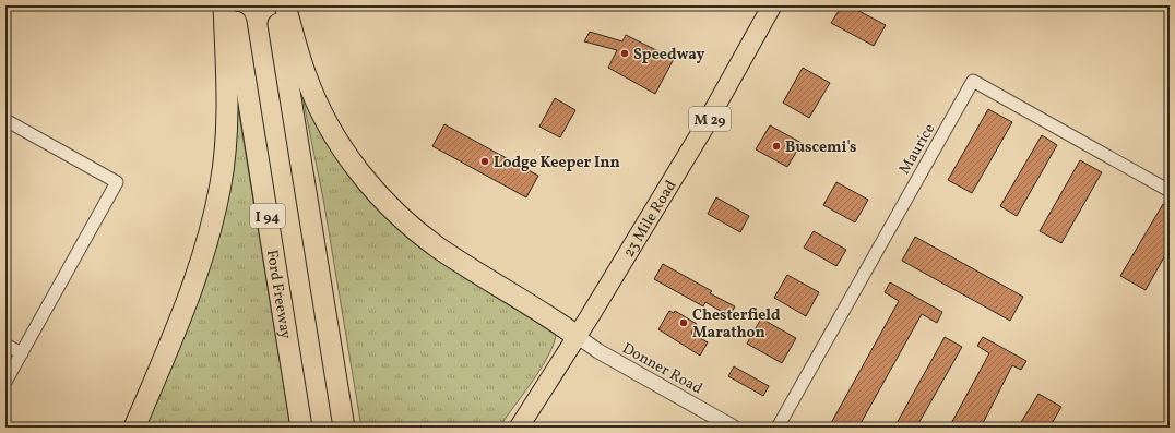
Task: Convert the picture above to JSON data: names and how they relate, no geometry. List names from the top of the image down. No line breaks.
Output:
{"streets":{"highway":["I 94","Ford Freeway"],"main road":["M 29","23 Mile Road"],"street":["Maurice","Donner Road"]},"crossings":[["23 Mile Road","Donner Road"]],"places":["Speedway","Buscemi's","Lodge Keeper Inn","Chesterfield Marathon"]}
